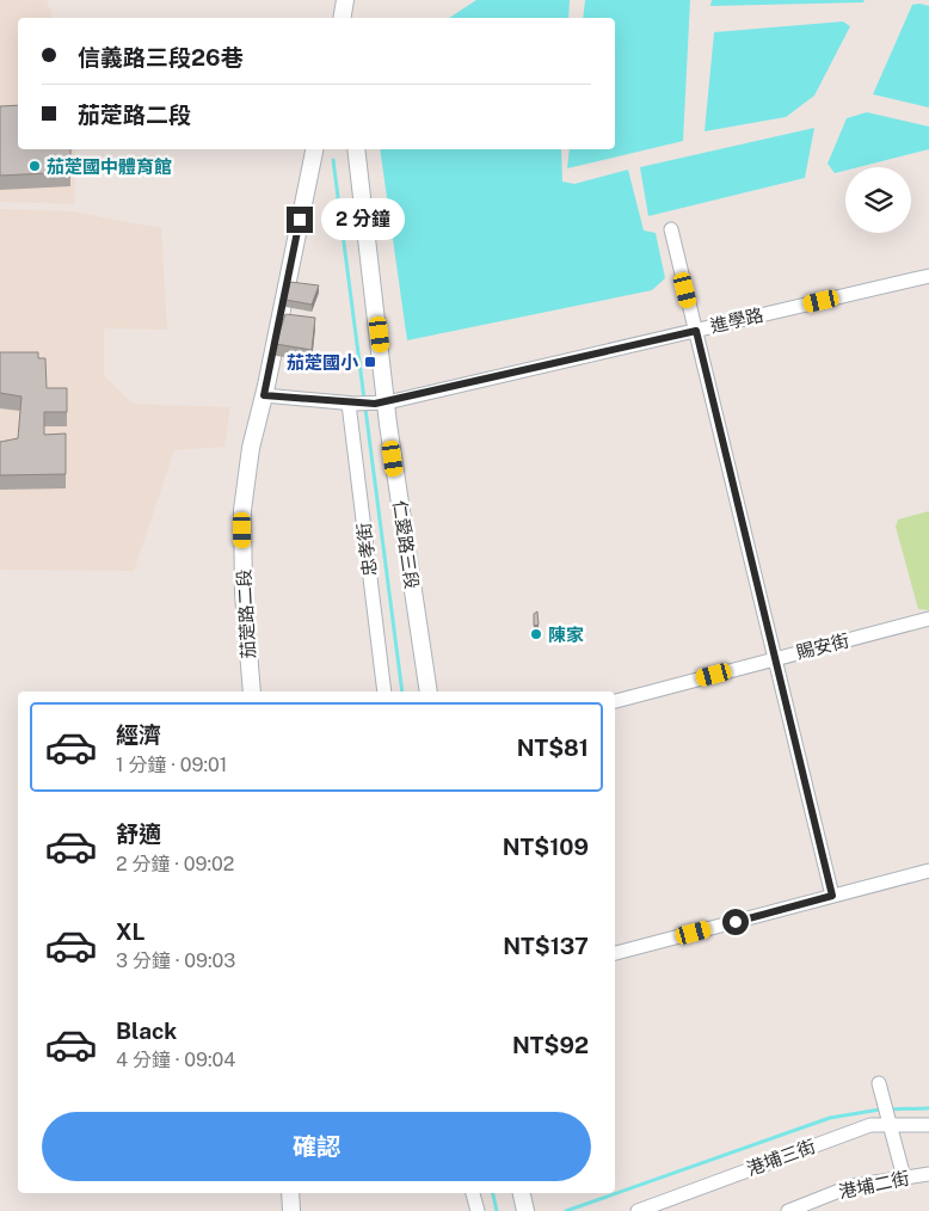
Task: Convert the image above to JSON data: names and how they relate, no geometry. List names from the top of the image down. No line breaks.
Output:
{"streets":{"street":["進學路","仁愛路三段","忠孝街","茄萣路二段","賜安街","港埔三街","港埔二街"]},"crossings":[["進學路","仁愛路三段"],["進學路","忠孝街"],["進學路","茄萣路二段"]],"places":{"other":["茄萣國中體育館","陳家"],"transit":["茄萣國小"]},"page":{"banner":["信義路三段26巷","茄萣路二段"],"bubble":"2 分鐘","list":[{"name":"經濟","note":"1 分鐘 · 09:01","value":"NT$81"},{"name":"舒適","note":"2 分鐘 · 09:02","value":"NT$109"},{"name":"XL","note":"3 分鐘 · 09:03","value":"NT$137"},{"name":"Black","note":"4 分鐘 · 09:04","value":"NT$92"}],"buttons":"確認"}}
